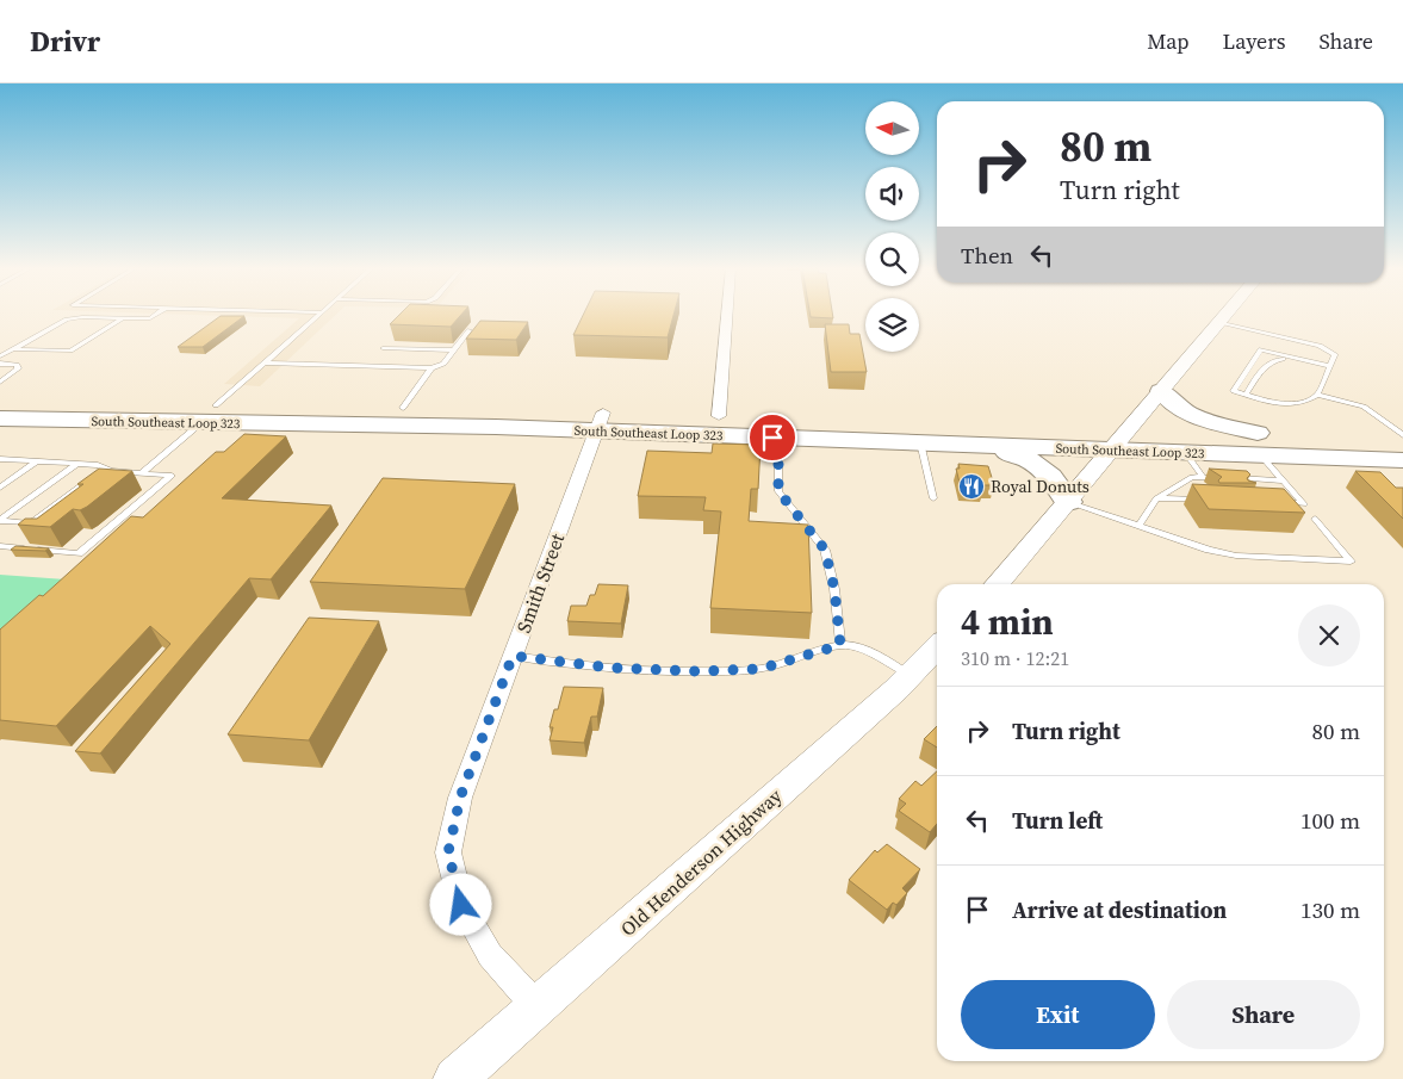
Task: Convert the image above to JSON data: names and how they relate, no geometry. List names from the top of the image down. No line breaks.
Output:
{"streets":{"highway":["South Southeast Loop 323"],"main road":["Old Henderson Highway"],"street":["Smith Street"]},"crossings":[["South Southeast Loop 323","Smith Street"],["Smith Street","Old Henderson Highway"]],"places":{"restaurant":["Royal Donuts"]},"north":"left","page":{"header":"Drivr","nav":["Map","Layers","Share"],"turn":["80 m","Turn right"],"then":"Then","heading":["4 min","310 m · 12:21"],"list":[{"name":"Turn right","value":"80 m"},{"name":"Turn left","value":"100 m"},{"name":"Arrive at destination","value":"130 m"}],"buttons":["Exit","Share"]}}
